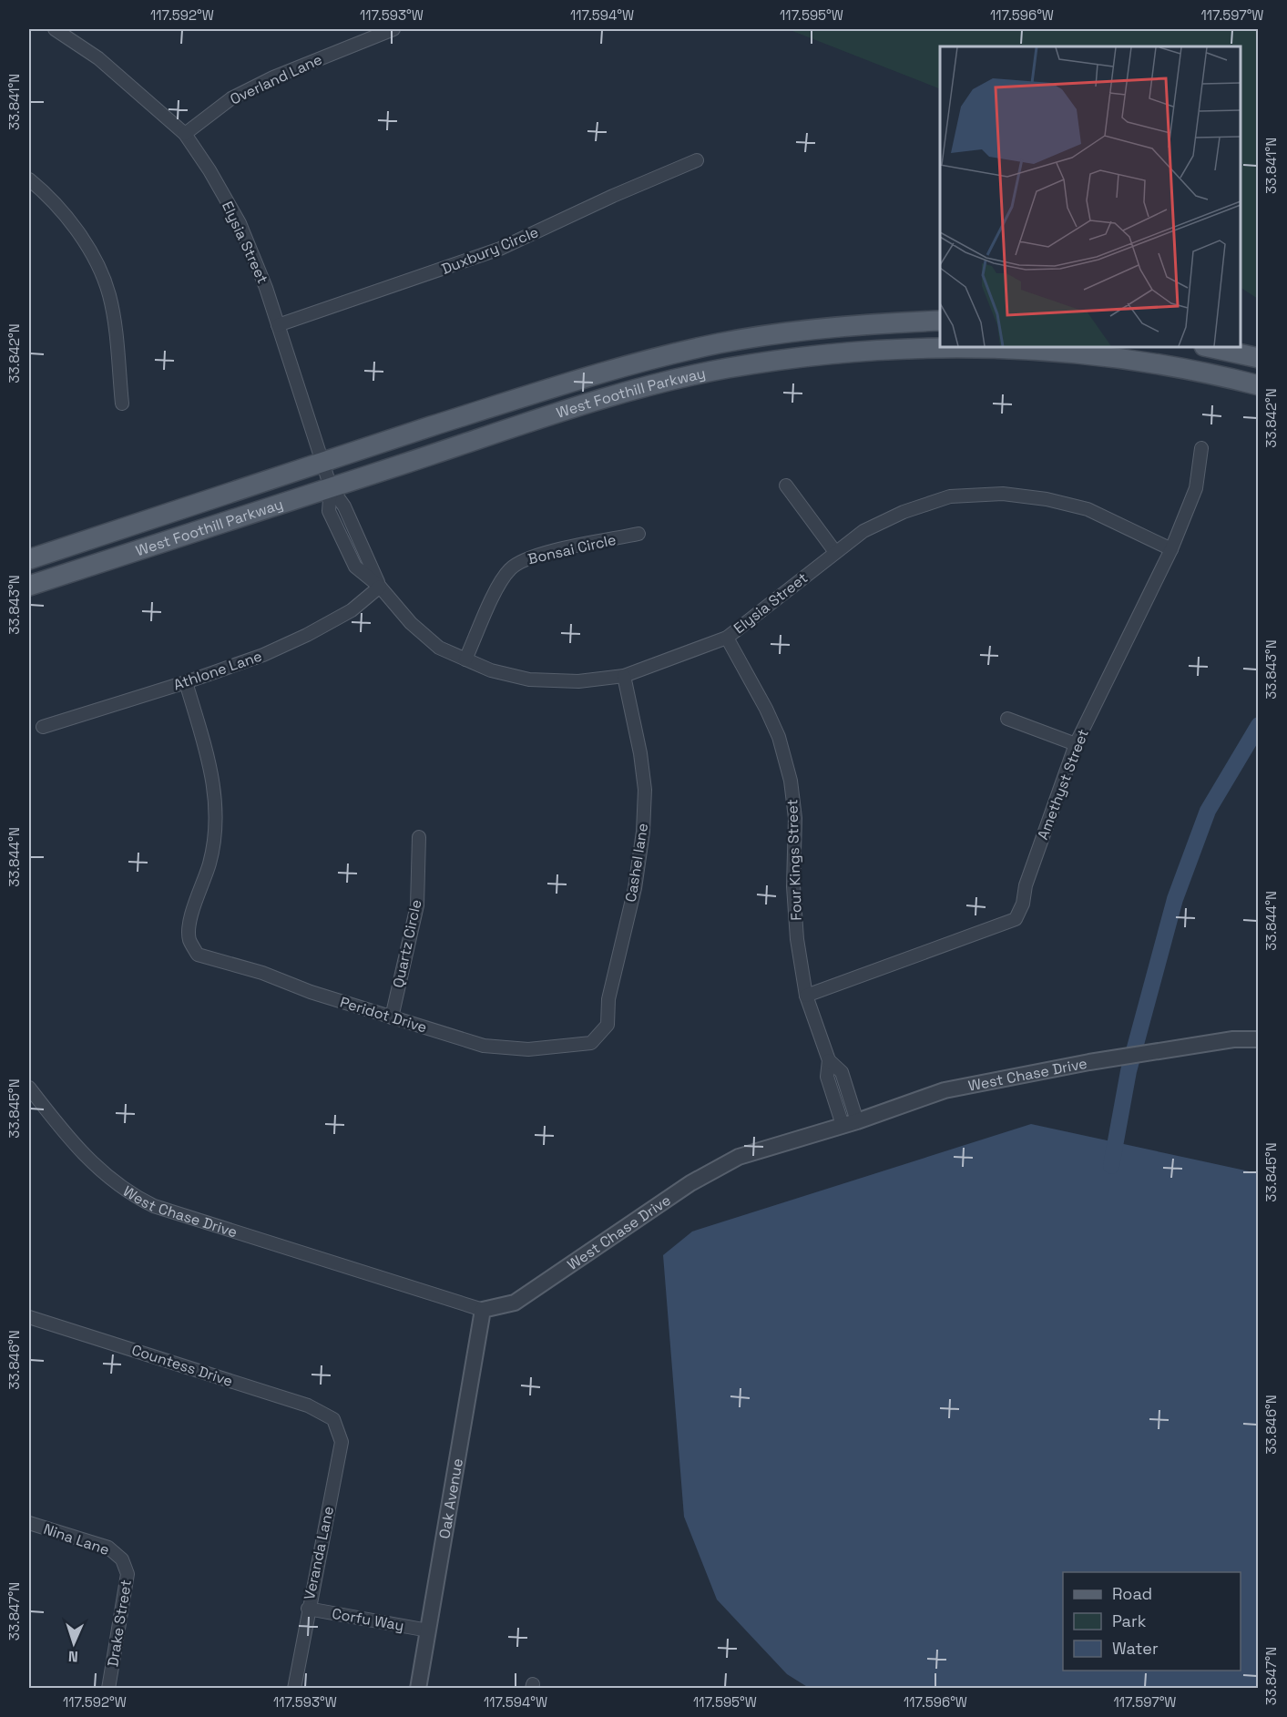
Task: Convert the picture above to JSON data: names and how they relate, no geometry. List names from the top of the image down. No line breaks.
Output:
{"streets":{"main road":["West Foothill Parkway"],"street":["Overland Lane","Elysia Street","Duxbury Circle","Bonsai Circle","Athlone Lane","Amethyst Street","Four Kings Street","Cashel lane","Quartz Circle","Peridot Drive","West Chase Drive","Countess Drive","Oak Avenue","Nina Lane","Veranda Lane","Corfu Way","Drake Street"]},"crossings":[["Overland Lane","Elysia Street"],["Elysia Street","Duxbury Circle"],["Elysia Street","West Foothill Parkway"],["Elysia Street","Bonsai Circle"],["Elysia Street","Athlone Lane"],["Elysia Street","Amethyst Street"],["Elysia Street","Four Kings Street"],["Elysia Street","Cashel lane"],["Athlone Lane","Peridot Drive"],["Amethyst Street","Four Kings Street"],["Four Kings Street","West Chase Drive"],["Cashel lane","Peridot Drive"],["Quartz Circle","Peridot Drive"],["West Chase Drive","Oak Avenue"],["Countess Drive","Veranda Lane"],["Oak Avenue","Corfu Way"],["Nina Lane","Drake Street"],["Veranda Lane","Corfu Way"]],"legend":["Road","Park","Water"],"north":"bottom","coordinates":["117.592°W","117.593°W","117.594°W","117.595°W","117.596°W","117.597°W","33.841°N","33.842°N","33.843°N","33.844°N","33.845°N","33.846°N","33.847°N"]}
